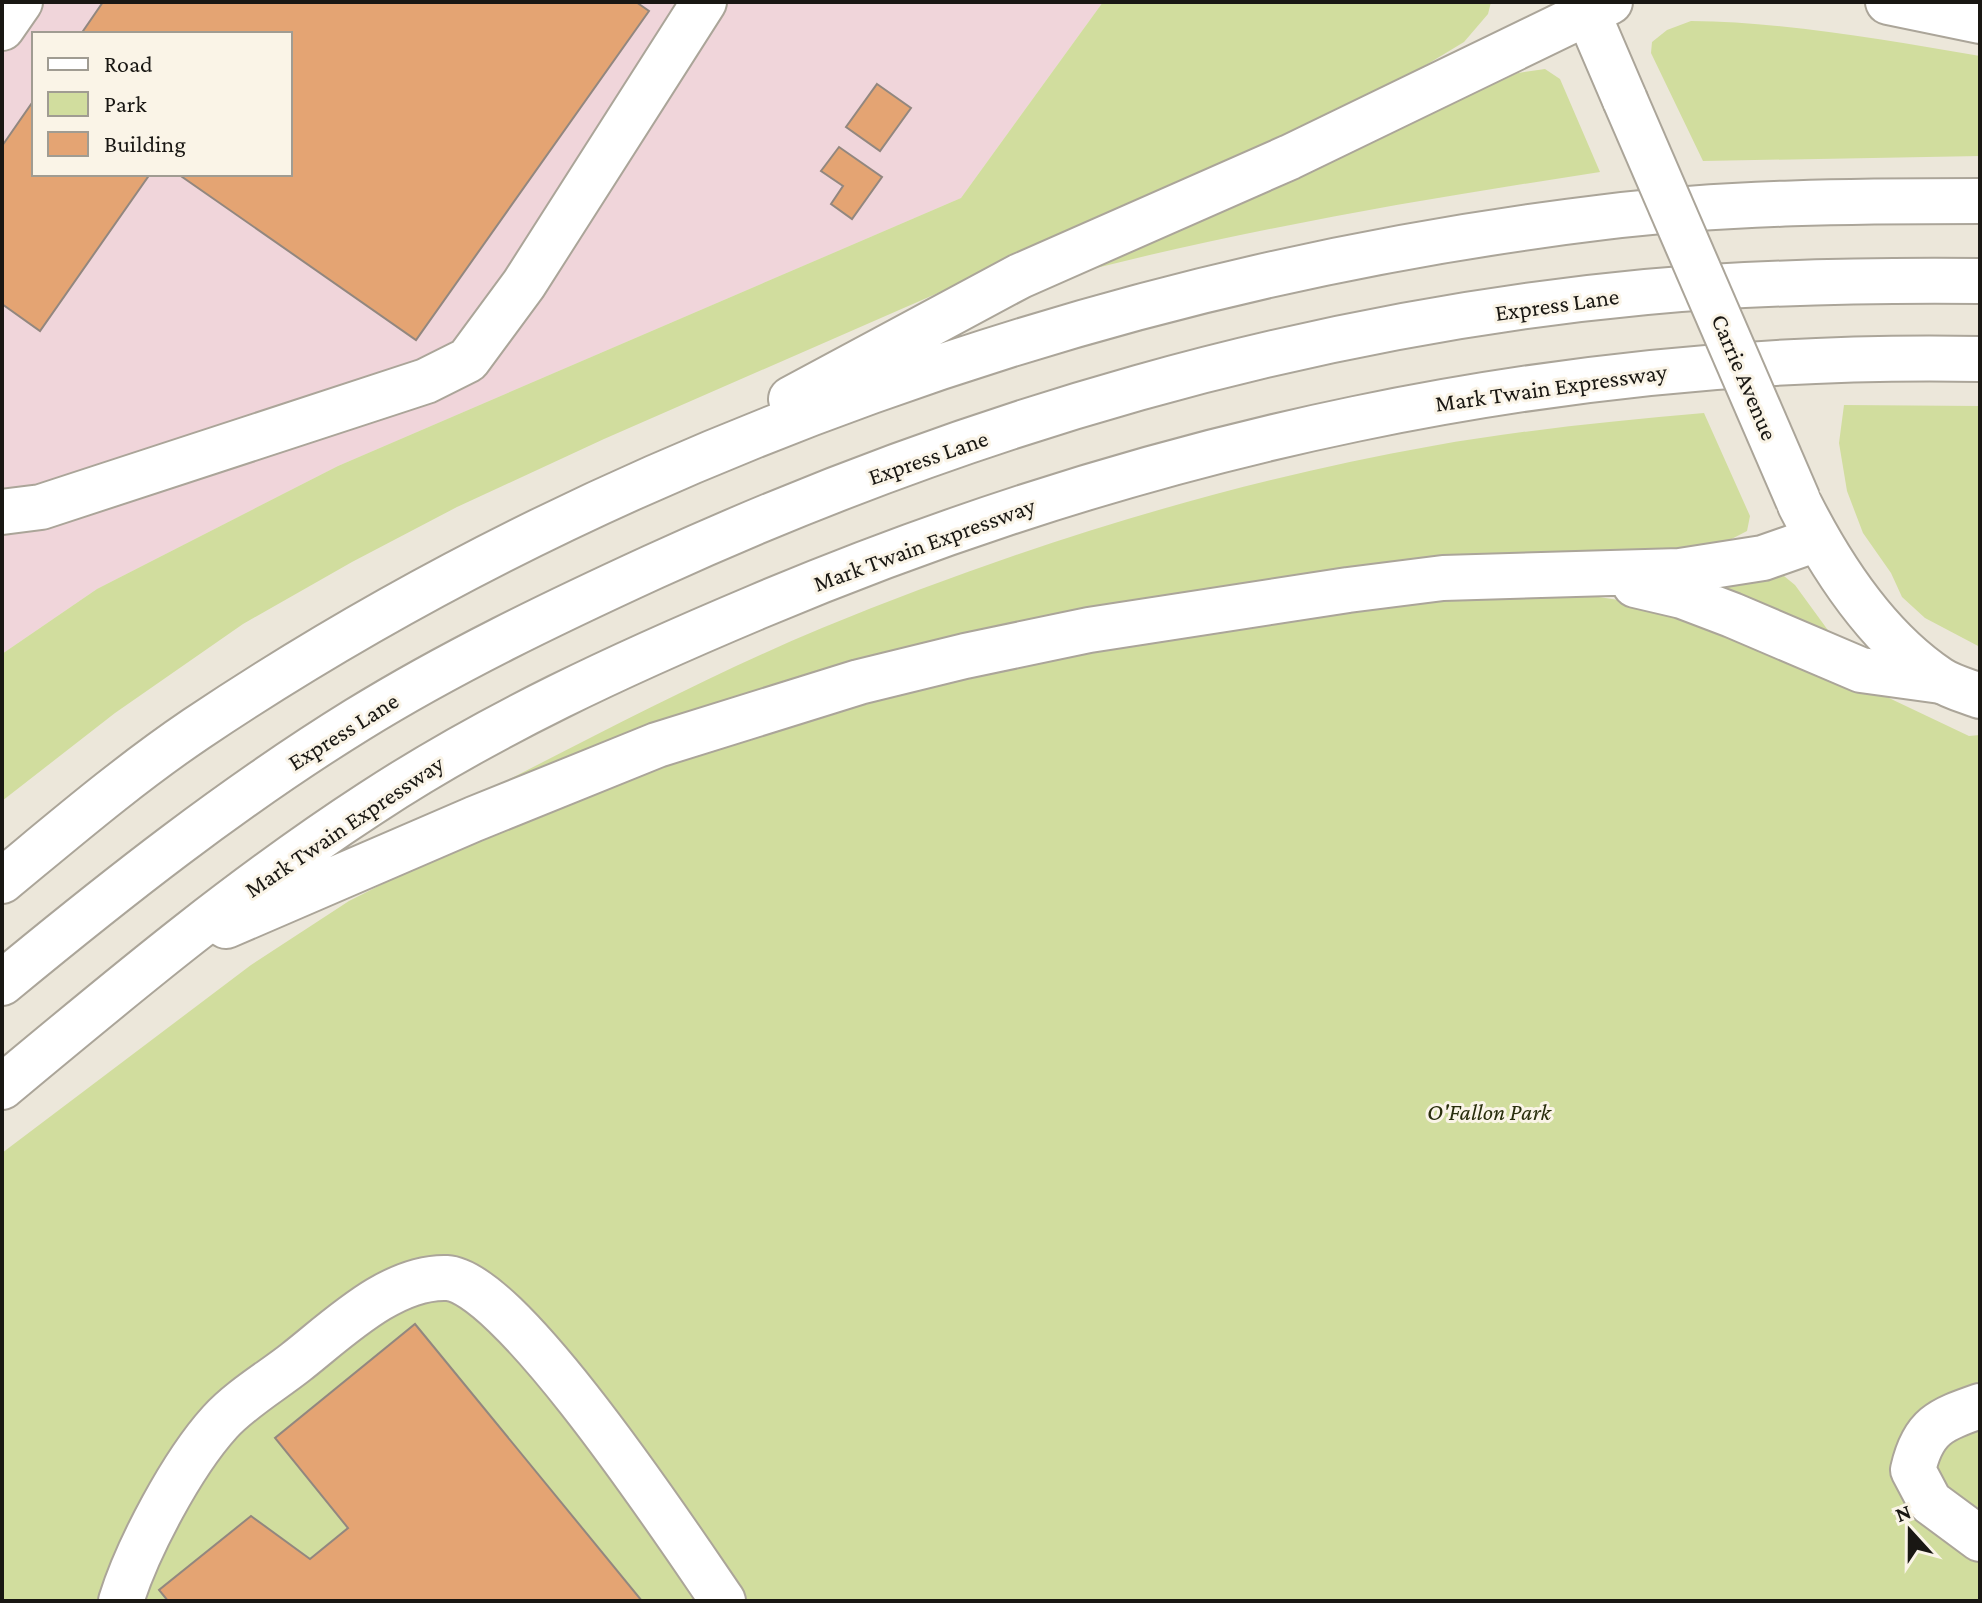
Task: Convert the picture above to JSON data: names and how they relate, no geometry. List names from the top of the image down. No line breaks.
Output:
{"streets":{"main road":["Express Lane","Carrie Avenue","Mark Twain Expressway"]},"parks":["O'Fallon Park"],"legend":["Road","Park","Building"],"north":"top"}
